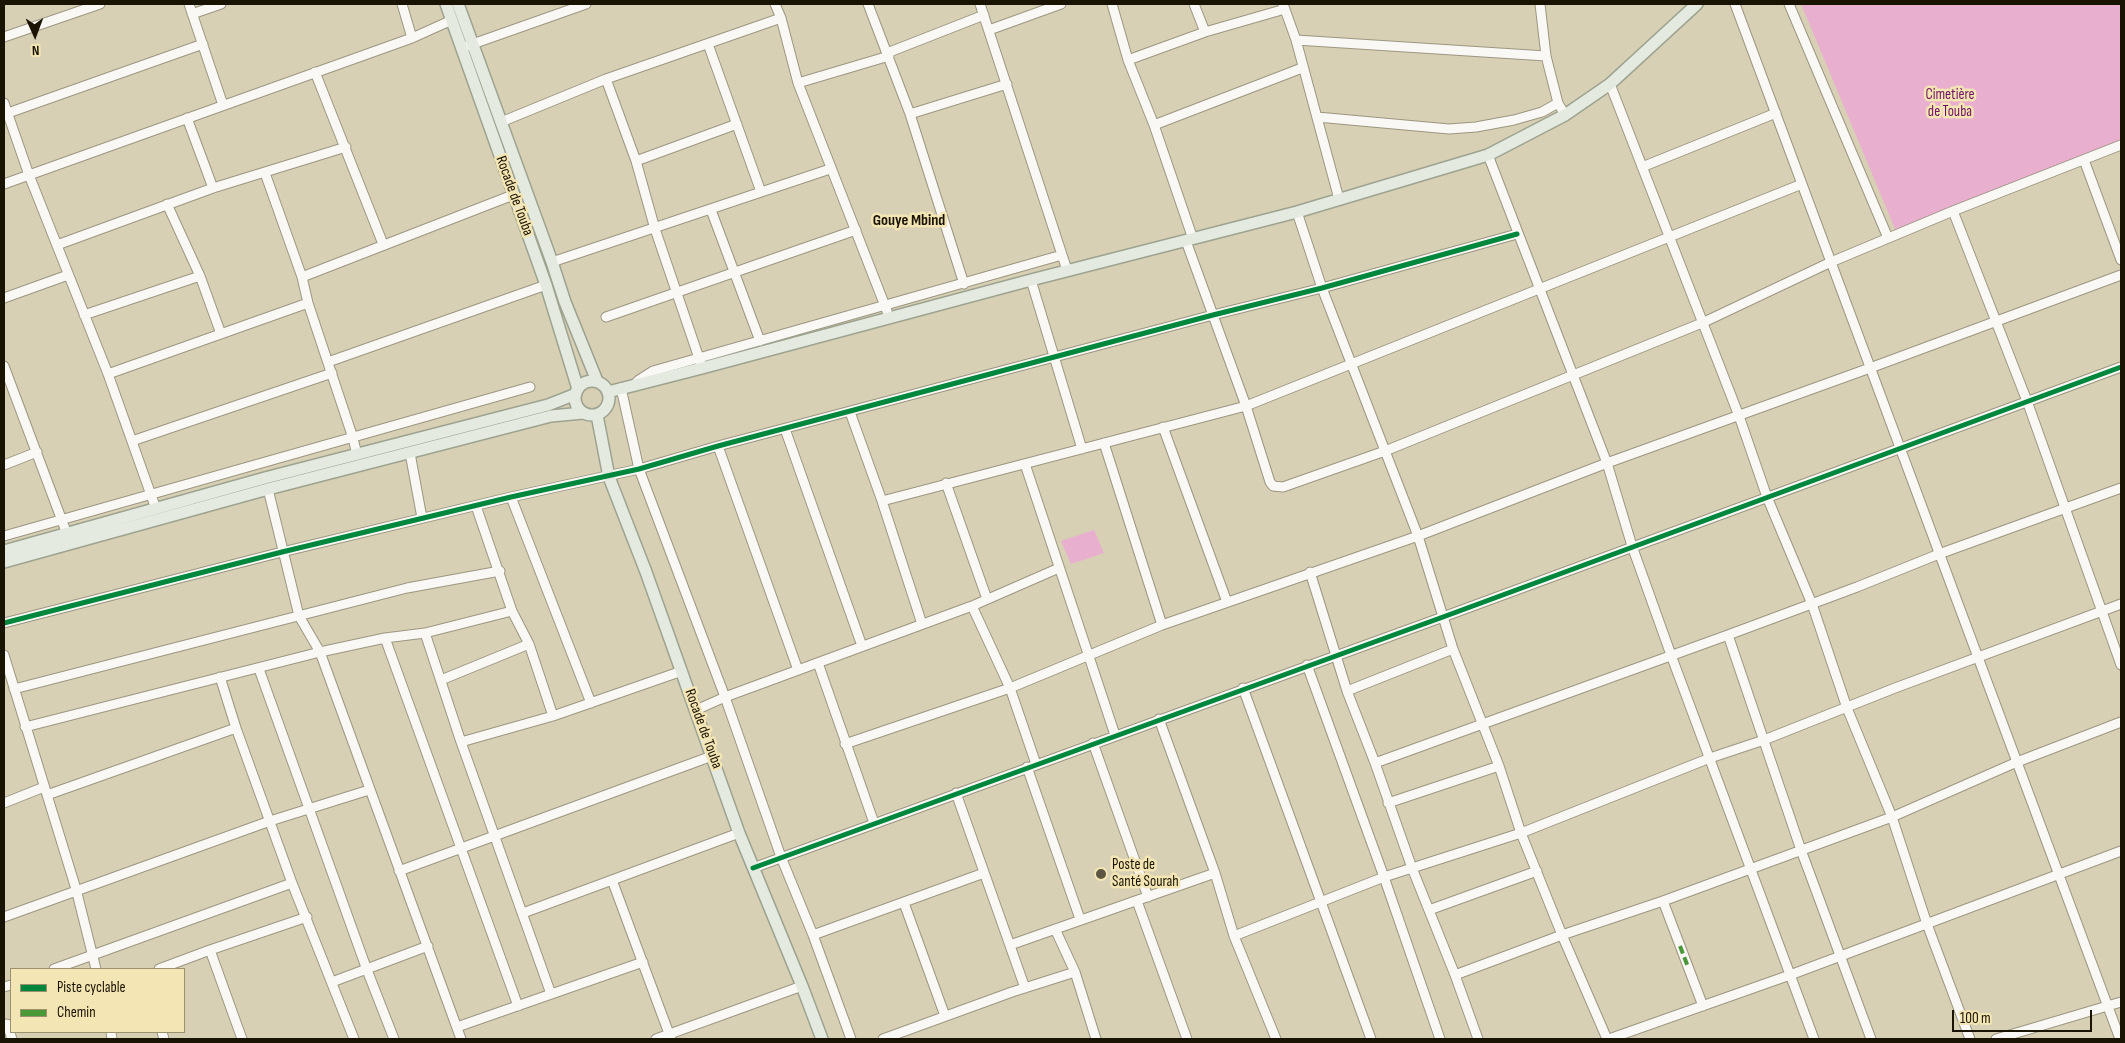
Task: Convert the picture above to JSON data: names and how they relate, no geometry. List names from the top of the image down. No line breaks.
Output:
{"streets":{"main road":["Rocade de Touba"]},"districts":["Gouye Mbind"],"parks":["Cimetière de Touba"],"places":["Poste de Santé Sourah"],"legend":["Piste cyclable","Chemin"],"scale_bar":"100 m","north":"bottom"}
